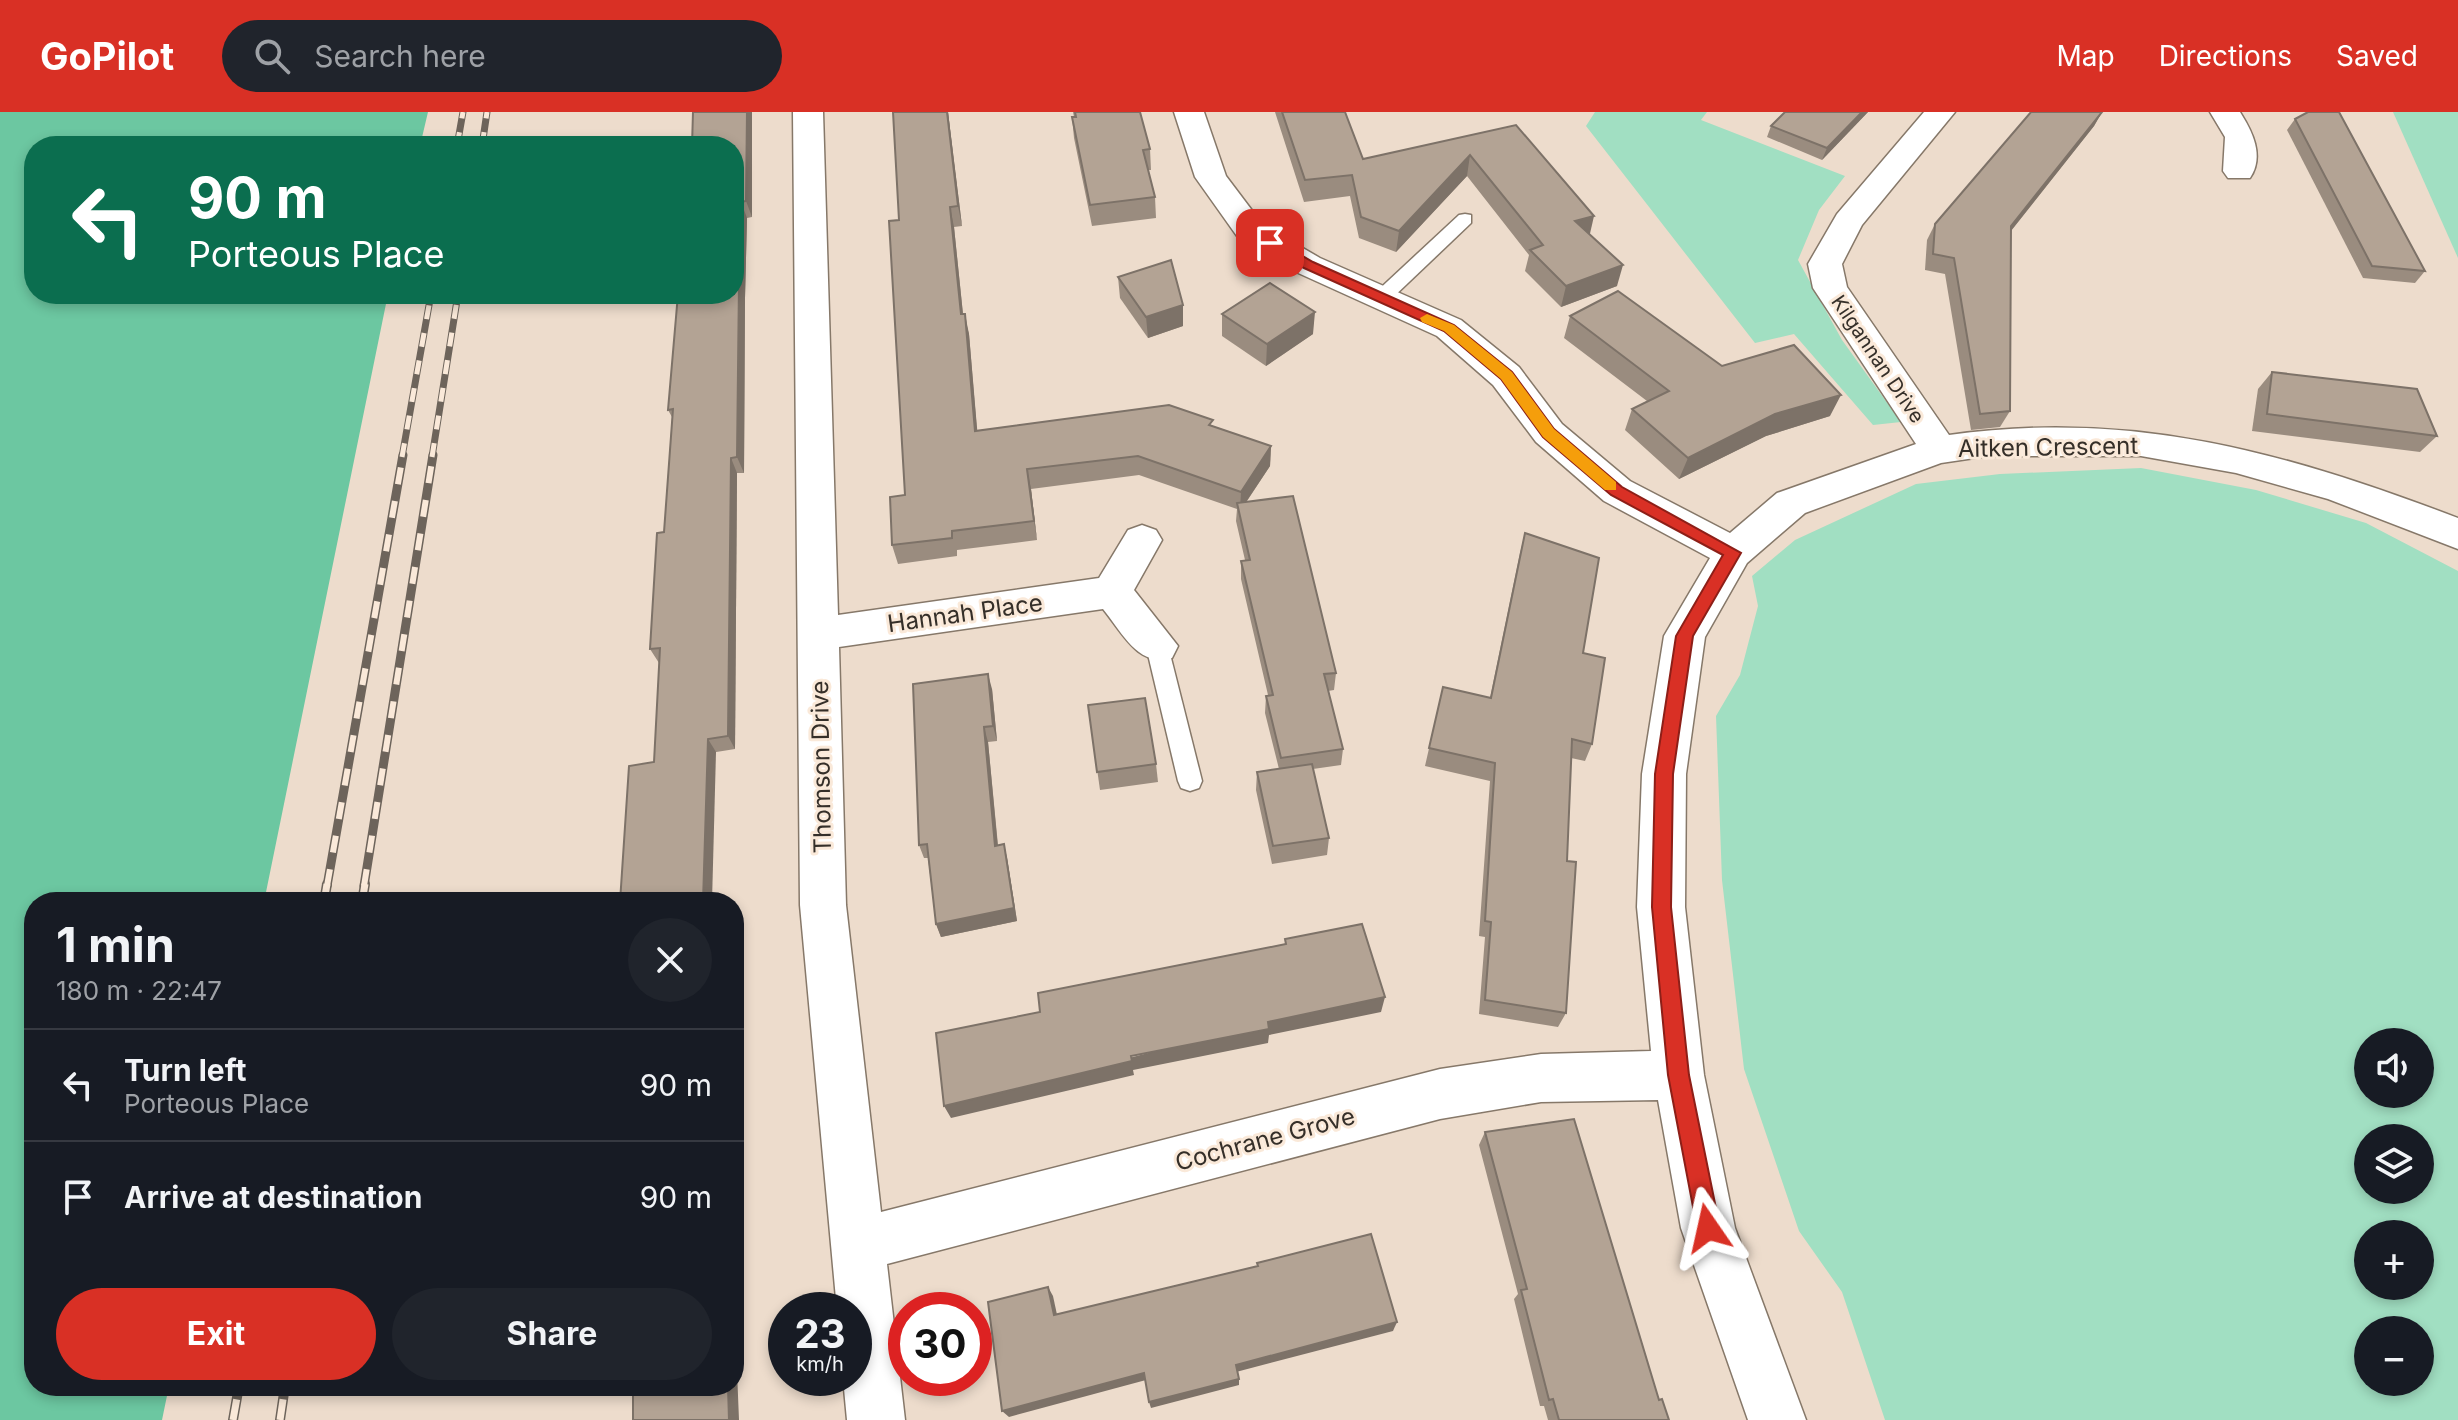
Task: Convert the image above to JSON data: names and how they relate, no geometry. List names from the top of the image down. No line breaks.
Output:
{"streets":{"street":["Kilgannan Drive","Aitken Crescent","Hannah Place","Thomson Drive","Cochrane Grove"]},"crossings":[["Kilgannan Drive","Aitken Crescent"],["Aitken Crescent","Cochrane Grove"],["Hannah Place","Thomson Drive"],["Thomson Drive","Cochrane Grove"]],"page":{"header":"GoPilot","search":"Search here","nav":["Map","Directions","Saved"],"turn":["90 m","Porteous Place"],"heading":["1 min","180 m · 22:47"],"map_buttons":["+","−"],"list":[{"name":"Turn left","note":"Porteous Place","value":"90 m"},{"name":"Arrive at destination","value":"90 m"}],"buttons":["Exit","Share"],"speed":"23 km/h","limit":"30"}}
